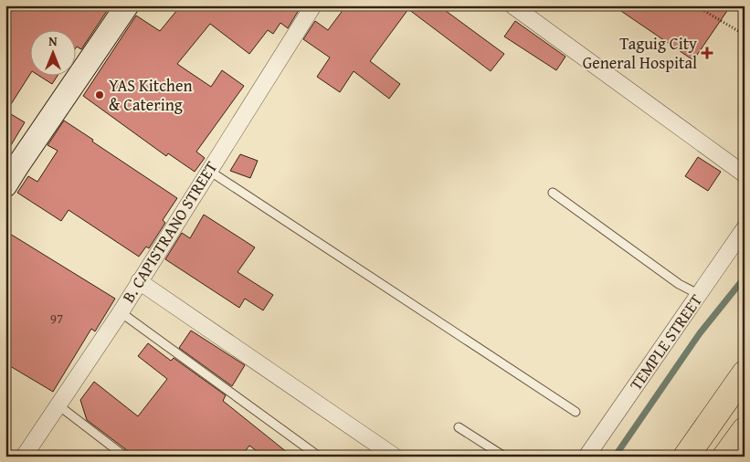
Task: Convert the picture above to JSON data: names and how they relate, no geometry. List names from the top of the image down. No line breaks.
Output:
{"streets":{"street":["B. CAPISTRANO STREET","TEMPLE STREET"]},"places":{"health":["Taguig City General Hospital"],"other":["YAS Kitchen & Catering"]},"house_numbers":["97"],"north":"top"}
